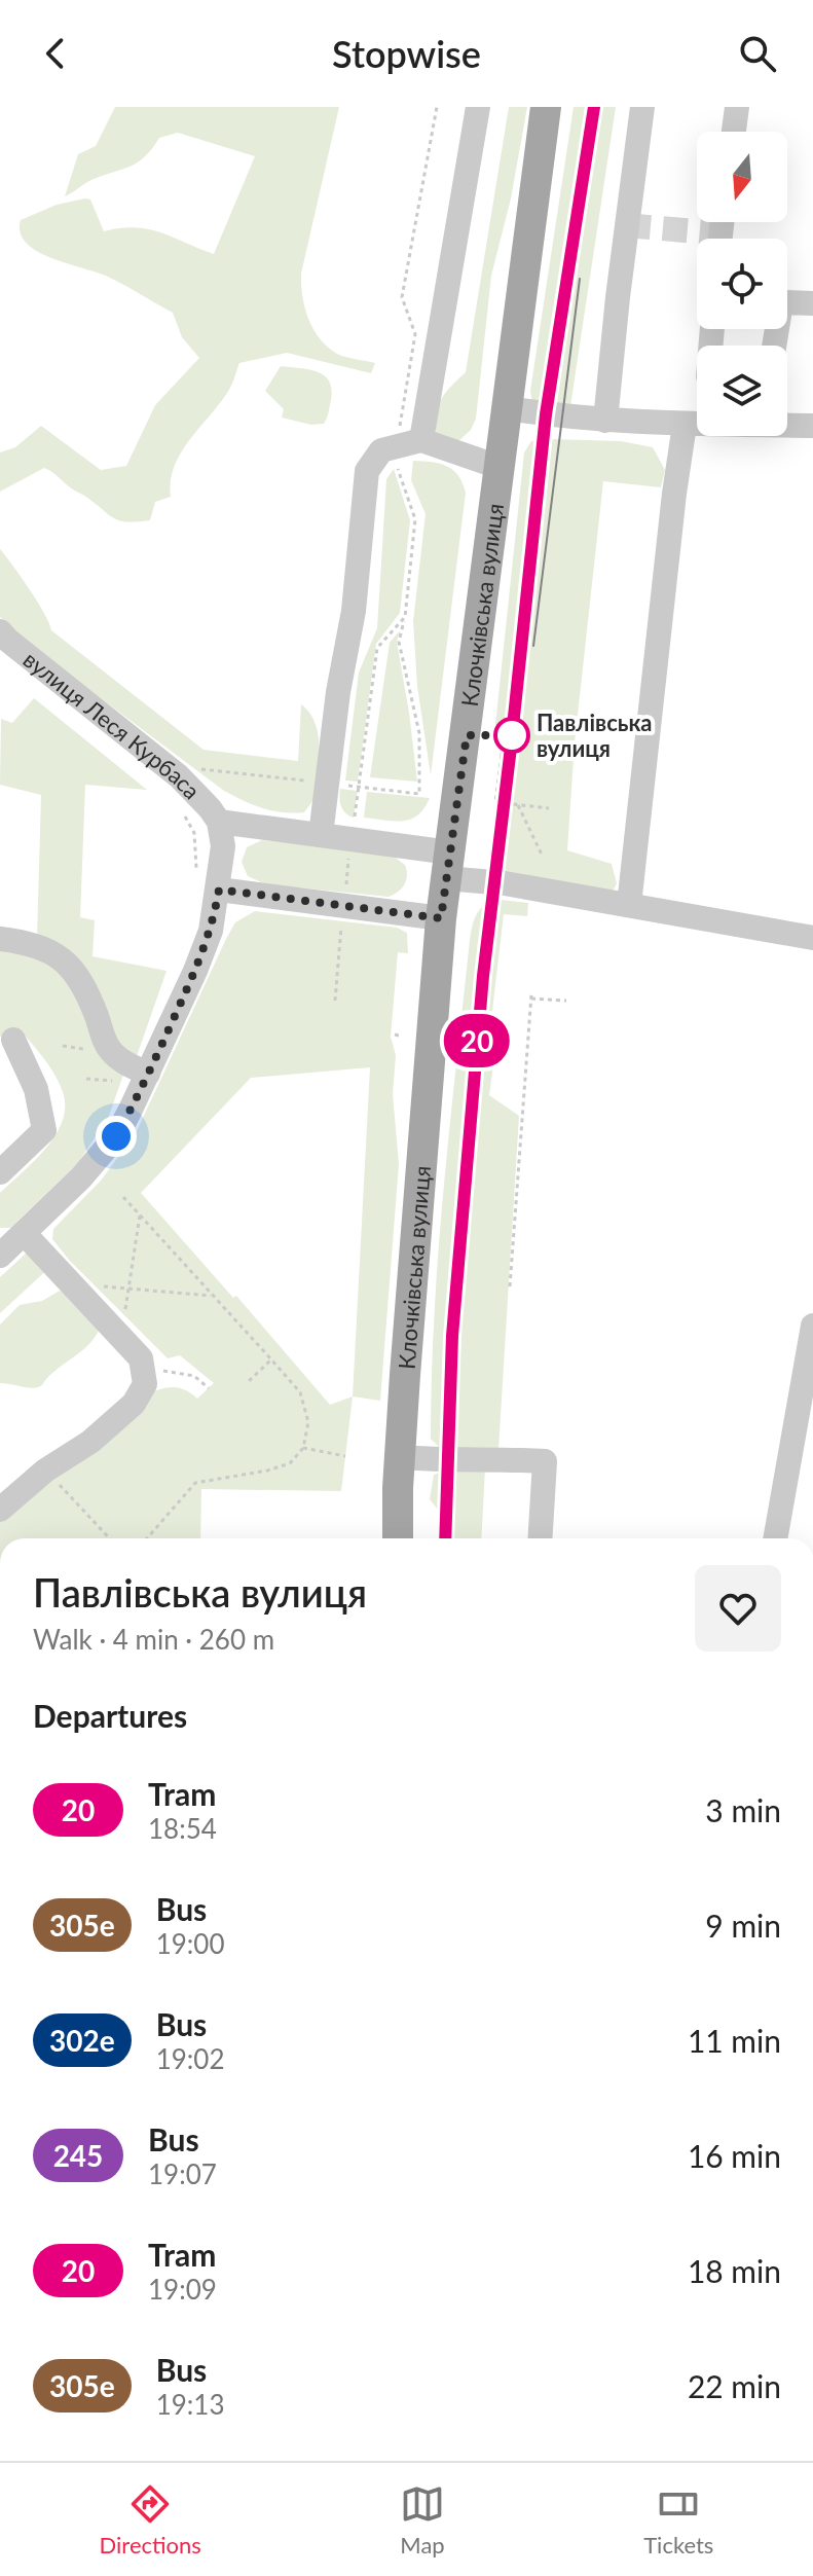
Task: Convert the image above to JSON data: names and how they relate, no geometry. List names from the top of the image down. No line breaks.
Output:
{"streets":{"main road":["Клочківська вулиця"],"street":["вулиця Леся Курбаса"]},"places":["Павлівська вулиця"],"lines":["tram line 20"],"north":"bottom","page":{"header":"Stopwise","on_map":"20","heading":[["Павлівська вулиця","Walk · 4 min · 260 m"],"Departures"],"list":[{"mark":"20","name":"Tram","note":"18:54","value":"3 min"},{"mark":"305e","name":"Bus","note":"19:00","value":"9 min"},{"mark":"302е","name":"Bus","note":"19:02","value":"11 min"},{"mark":"245","name":"Bus","note":"19:07","value":"16 min"},{"mark":"20","name":"Tram","note":"19:09","value":"18 min"},{"mark":"305e","name":"Bus","note":"19:13","value":"22 min"}],"tabs":["Directions","Map","Tickets"]}}
